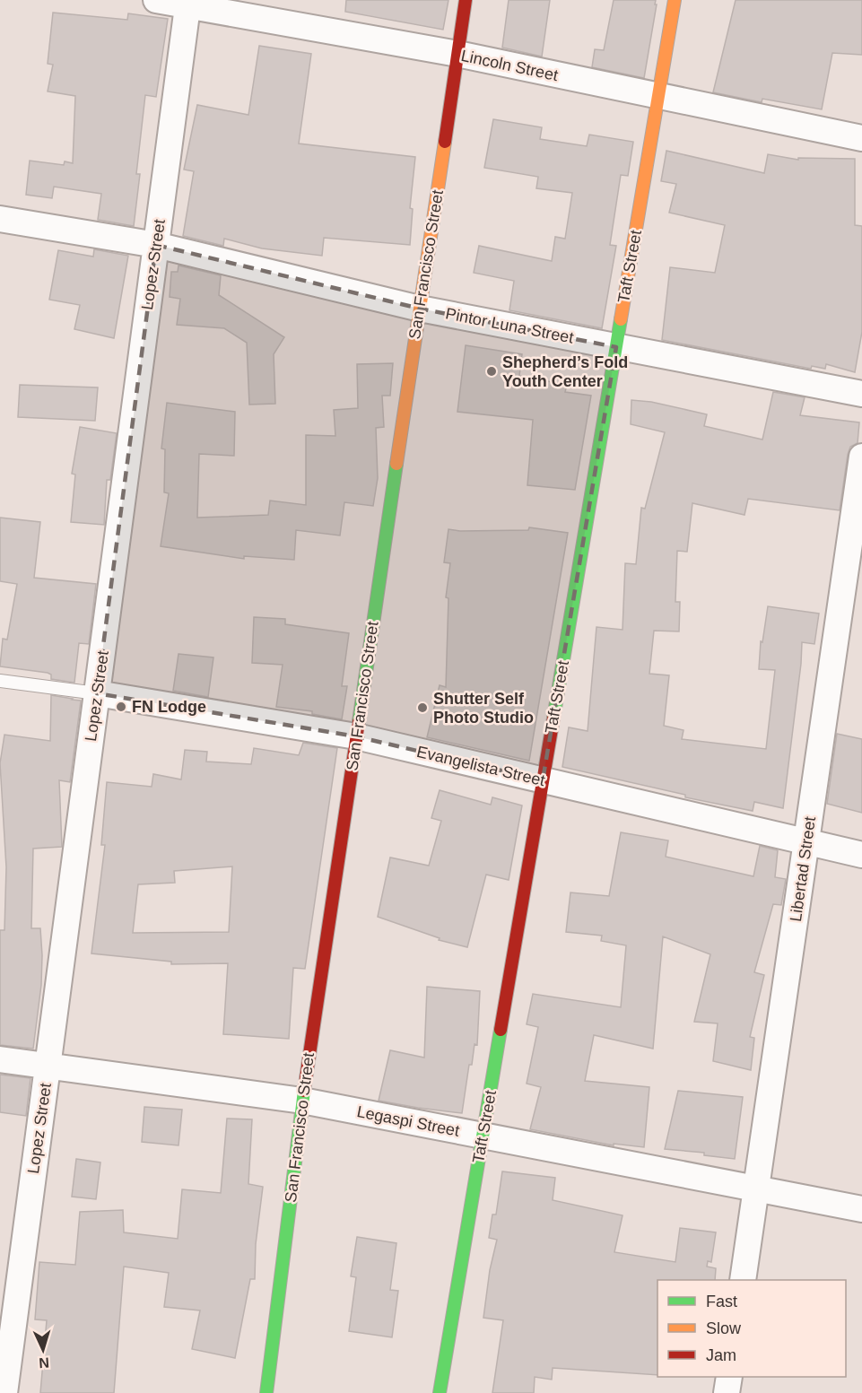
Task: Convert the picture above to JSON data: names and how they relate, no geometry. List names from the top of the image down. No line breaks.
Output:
{"streets":{"street":["Lincoln Street","Lopez Street","San Francisco Street","Taft Street","Pintor Luna Street","Evangelista Street","Libertad Street","Legaspi Street"]},"crossings":[["Lincoln Street","Lopez Street"],["Lincoln Street","San Francisco Street"],["Lincoln Street","Taft Street"],["Lopez Street","Pintor Luna Street"],["Lopez Street","Evangelista Street"],["Lopez Street","Legaspi Street"],["San Francisco Street","Pintor Luna Street"],["San Francisco Street","Evangelista Street"],["San Francisco Street","Legaspi Street"],["Taft Street","Pintor Luna Street"],["Taft Street","Evangelista Street"],["Taft Street","Legaspi Street"],["Evangelista Street","Libertad Street"],["Libertad Street","Legaspi Street"]],"places":["Shepherd’s Fold Youth Center","FN Lodge","Shutter Self Photo Studio"],"legend":["Fast","Slow","Jam"],"north":"bottom"}
